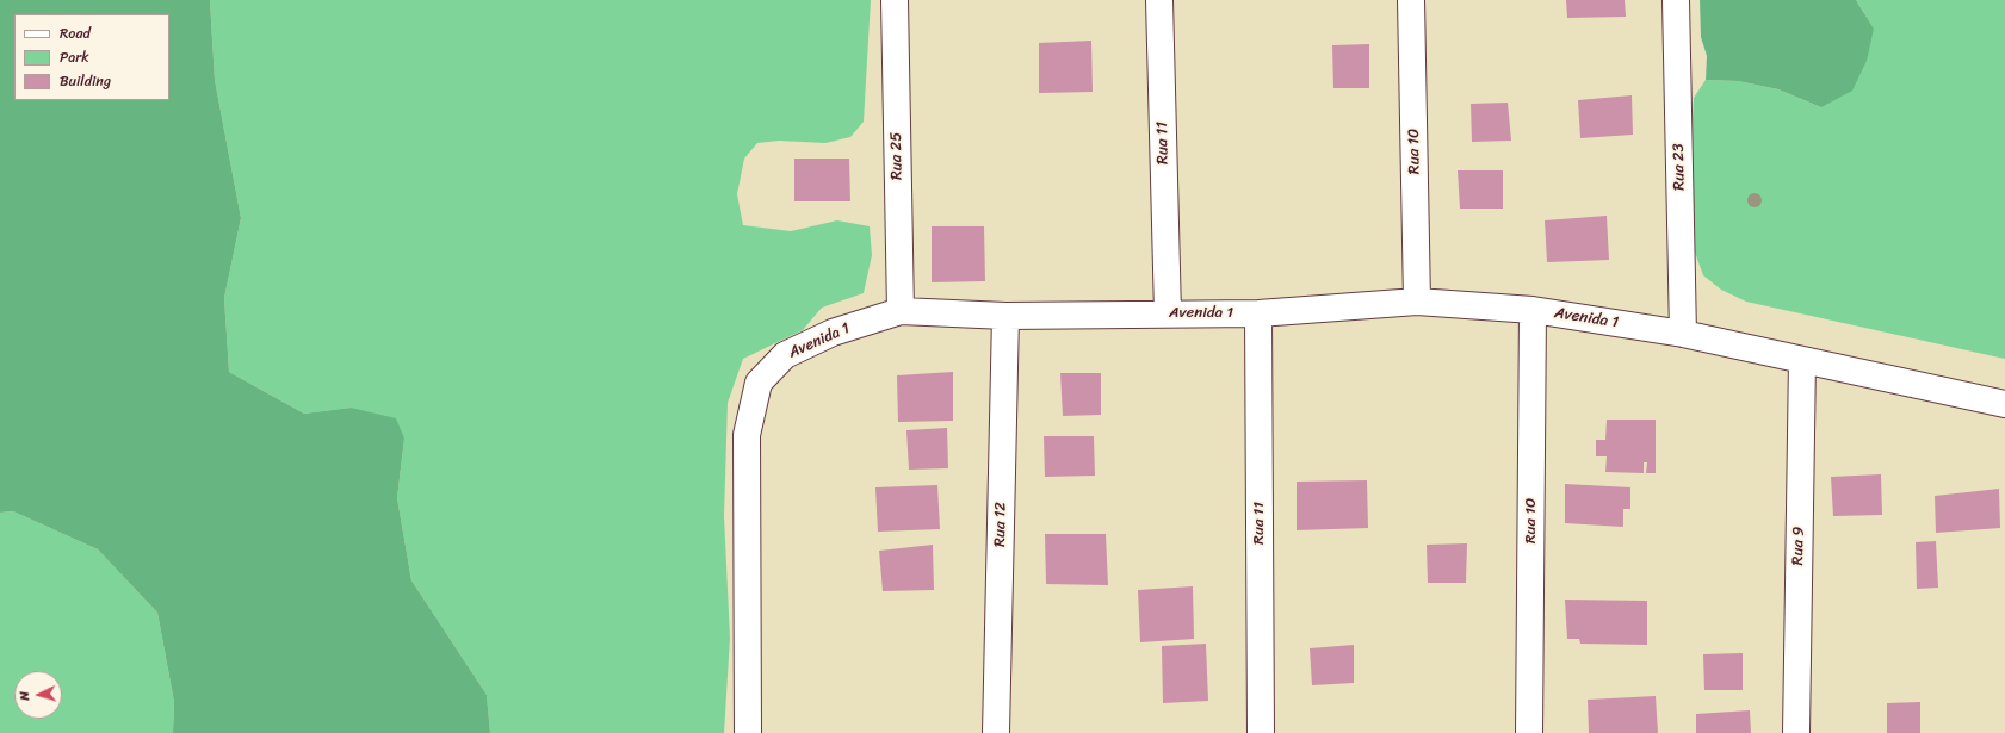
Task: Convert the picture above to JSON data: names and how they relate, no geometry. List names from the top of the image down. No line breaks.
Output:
{"streets":{"street":["Rua 11","Rua 10","Rua 25","Rua 23","Avenida 1","Rua 12","Rua 9"]},"crossings":[["Rua 11","Avenida 1"],["Rua 10","Avenida 1"],["Rua 25","Avenida 1"],["Rua 23","Avenida 1"],["Avenida 1","Rua 12"],["Avenida 1","Rua 9"]],"legend":["Road","Park","Building"],"north":"left"}
